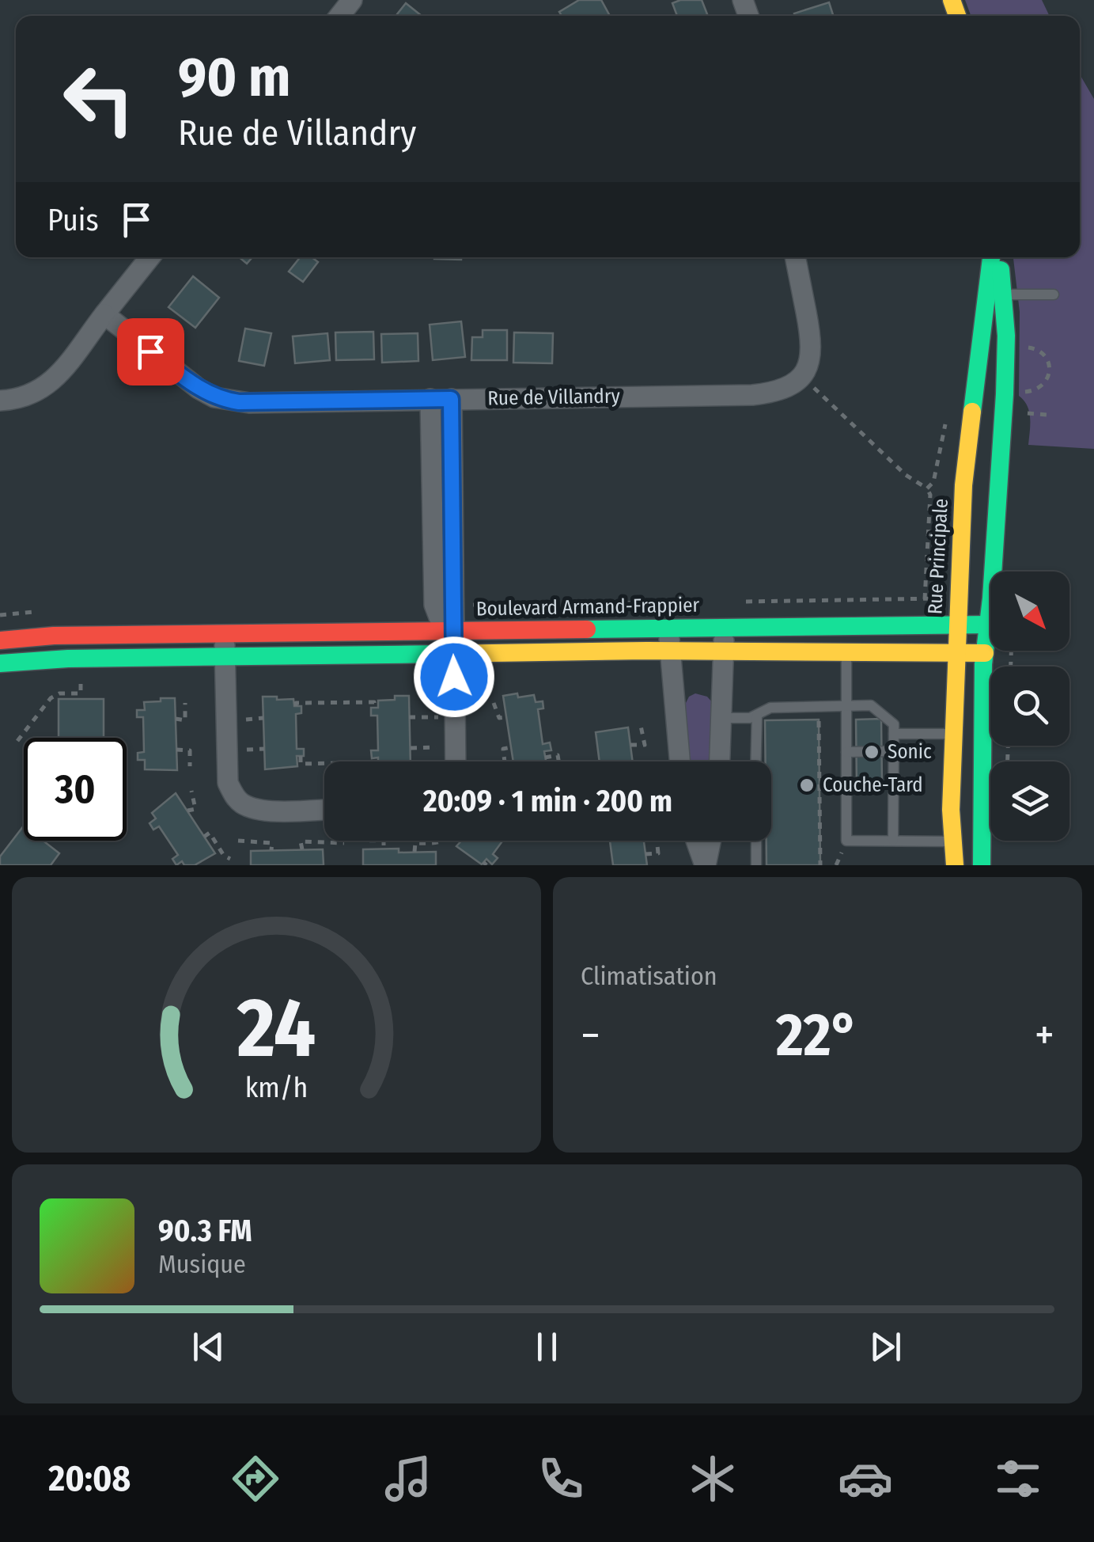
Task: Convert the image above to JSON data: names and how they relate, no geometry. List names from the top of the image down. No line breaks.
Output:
{"streets":{"street":["Rue de Villandry","Rue Principale","Boulevard Armand-Frappier"]},"crossings":[["Rue Principale","Boulevard Armand-Frappier"]],"places":["Sonic","Couche-Tard"],"north":"bottom right","page":{"turn":["90 m","Rue de Villandry"],"then":"Puis","limit":"30","trip":"20:09 · 1 min · 200 m","tile":"Climatisation","heat":["−","22°","+"],"song":["90.3 FM","Musique"],"tabs":"20:08","gauge":["24","km/h"]}}
